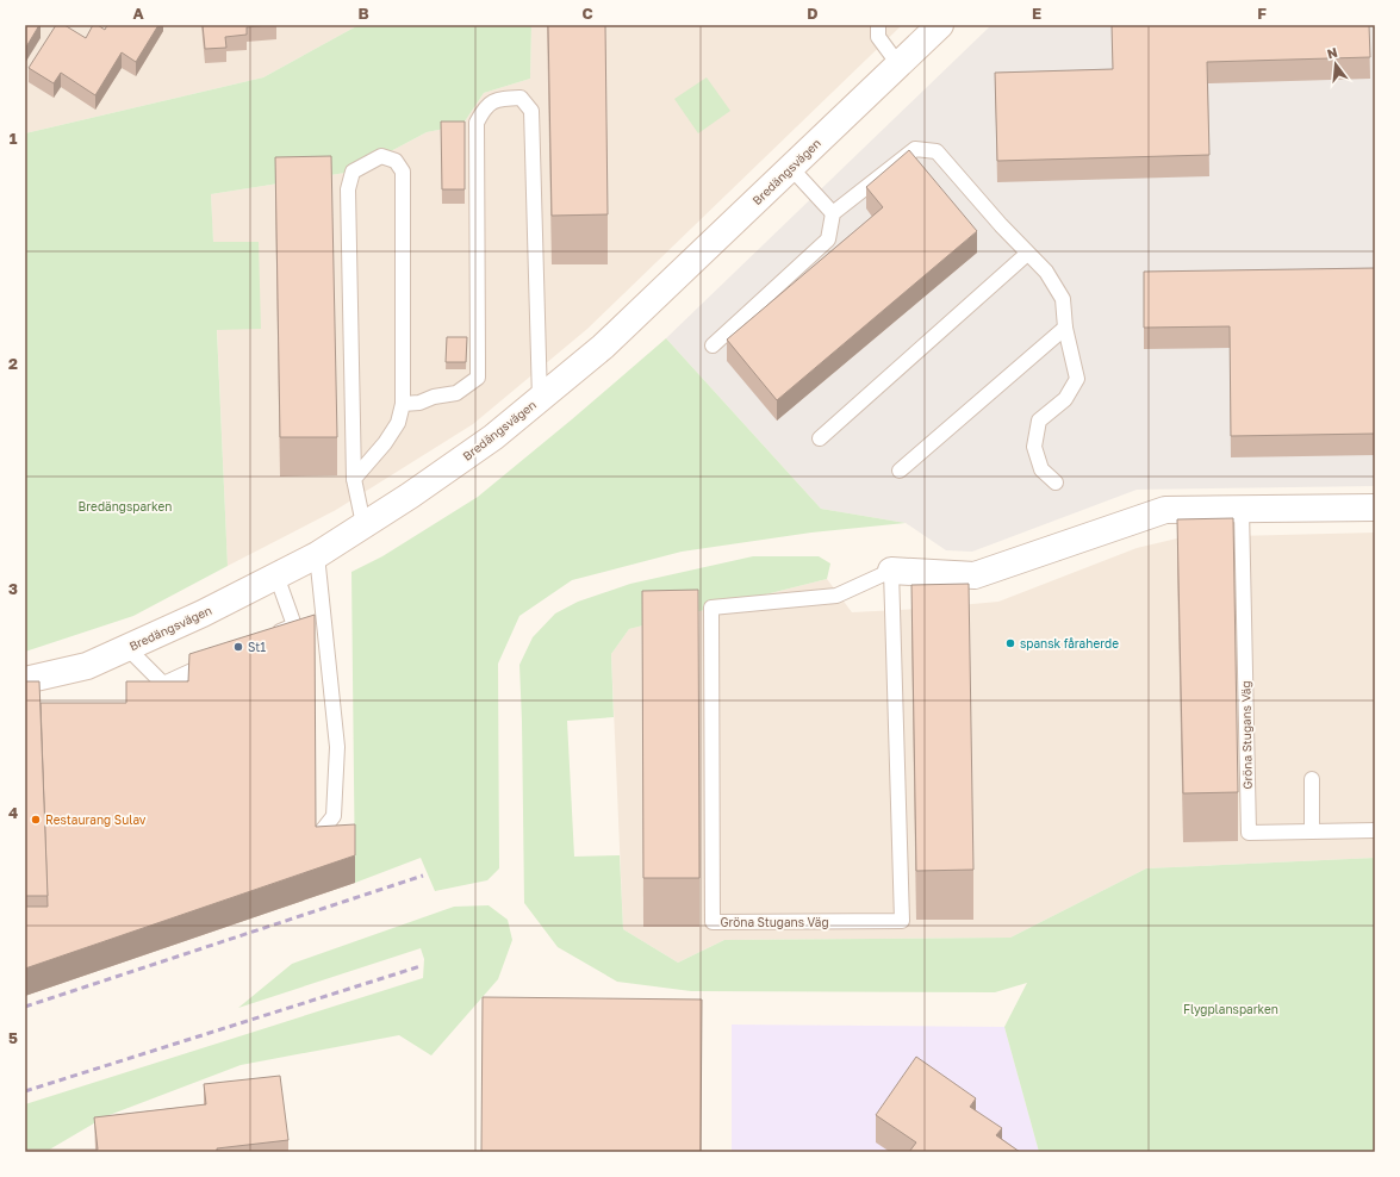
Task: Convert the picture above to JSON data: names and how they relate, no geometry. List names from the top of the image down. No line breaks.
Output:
{"streets":{"street":["Bredängsvägen","Gröna Stugans Väg"]},"parks":["Bredängsparken","Flygplansparken"],"places":["spansk fåraherde","St1","Restaurang Sulav"],"north":"top","grid":{"columns":["A","B","C","D","E","F"],"rows":["1","2","3","4","5"]}}
